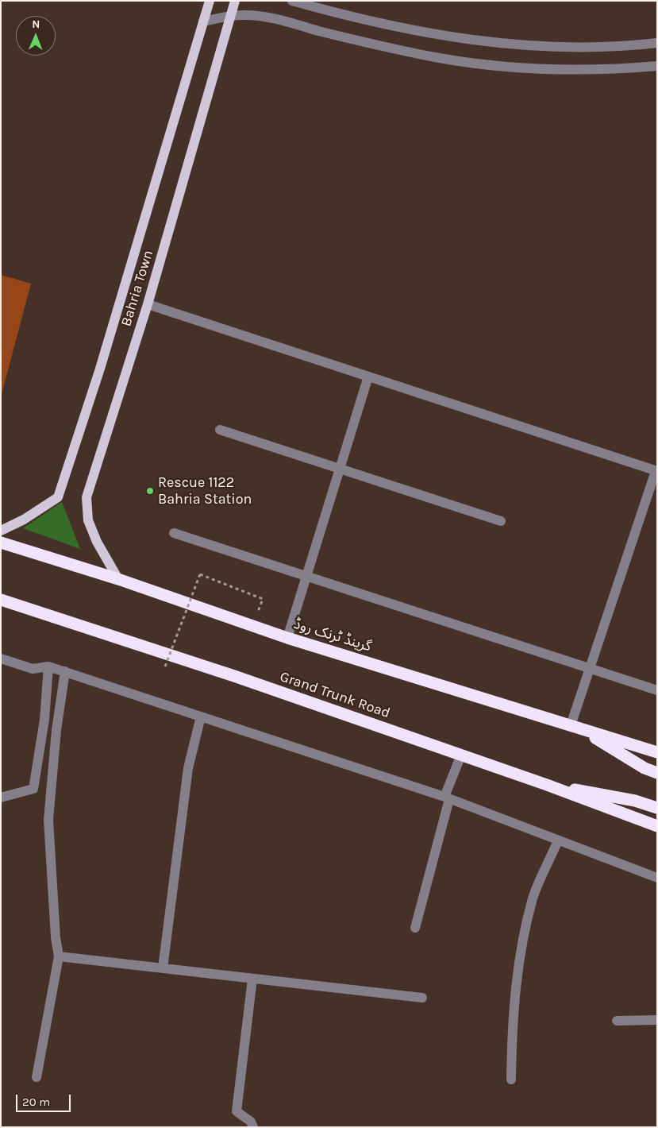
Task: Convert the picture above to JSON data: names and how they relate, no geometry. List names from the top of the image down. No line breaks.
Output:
{"streets":{"highway":["گرینڈ ٹرنک روڈ","Grand Trunk Road"],"main road":["Bahria Town"]},"crossings":[["Bahria Town","گرینڈ ٹرنک روڈ"]],"places":["Rescue 1122 Bahria Station"],"scale_bar":"20 m","north":"top"}
